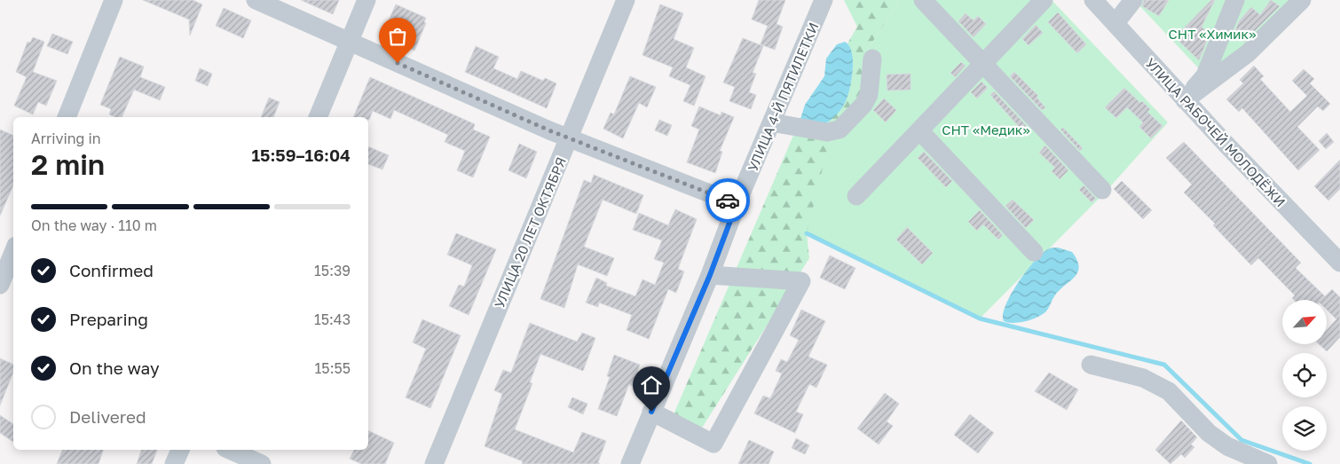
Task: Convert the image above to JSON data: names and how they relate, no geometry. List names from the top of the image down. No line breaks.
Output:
{"streets":{"street":["УЛИЦА 4-Й ПЯТИЛЕТКИ","УЛИЦА РАБОЧЕЙ МОЛОДЁЖИ","УЛИЦА 20 ЛЕТ ОКТЯБРЯ"]},"parks":["СНТ «Химик»","СНТ «Медик»"],"north":"top right","page":{"heading":["2 min","Arriving in","15:59–16:04"],"bar":"On the way · 110 m","list":[["Confirmed","15:39"],["Preparing","15:43"],["On the way","15:55"],"Delivered"]}}
